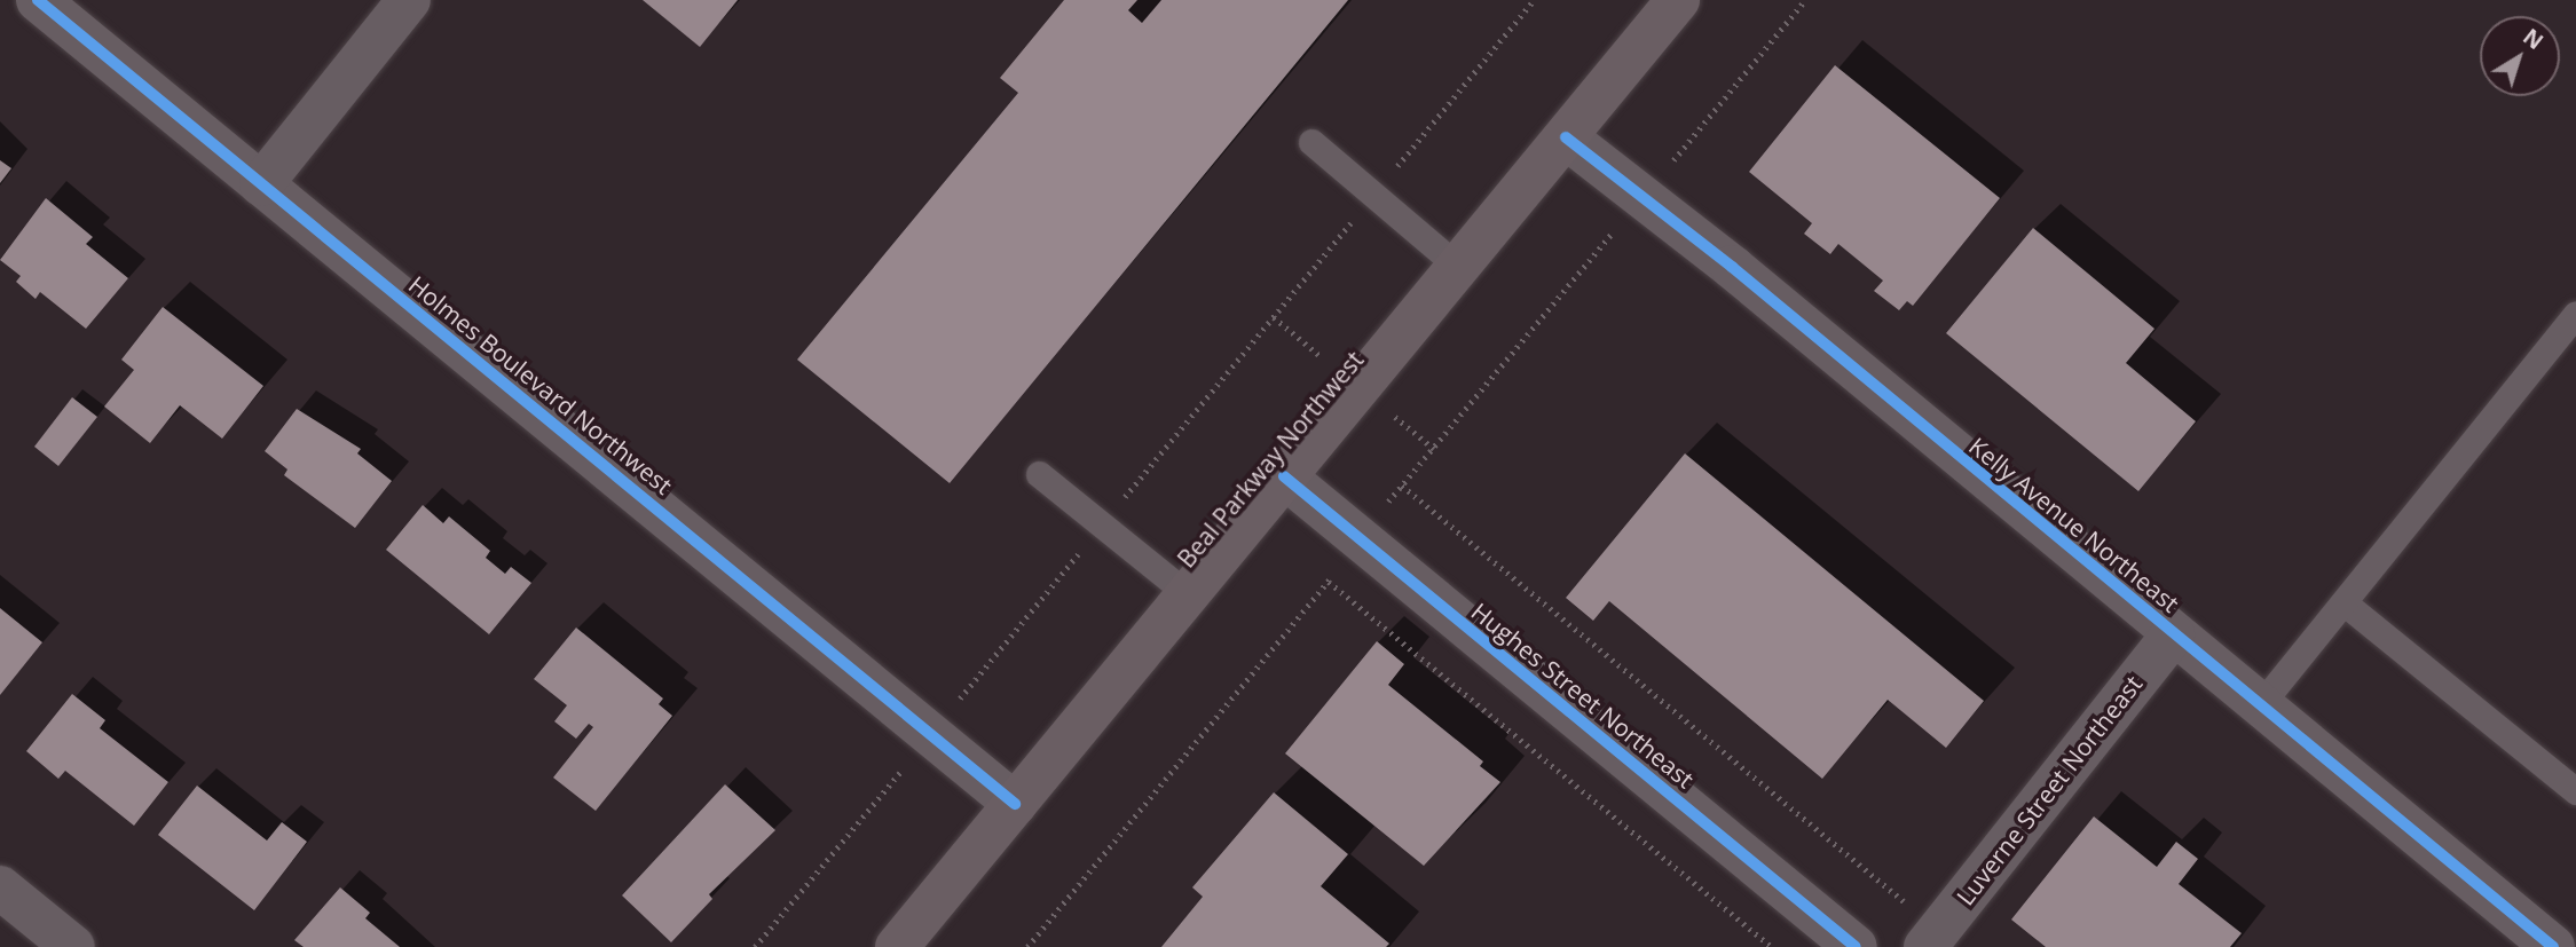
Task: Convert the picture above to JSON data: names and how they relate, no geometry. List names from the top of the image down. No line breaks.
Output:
{"streets":{"main road":["Beal Parkway Northwest"],"street":["Holmes Boulevard Northwest","Kelly Avenue Northeast","Hughes Street Northeast","Luverne Street Northeast"]},"crossings":[["Holmes Boulevard Northwest","Beal Parkway Northwest"],["Beal Parkway Northwest","Kelly Avenue Northeast"],["Beal Parkway Northwest","Hughes Street Northeast"],["Kelly Avenue Northeast","Luverne Street Northeast"]],"north":"top right"}
